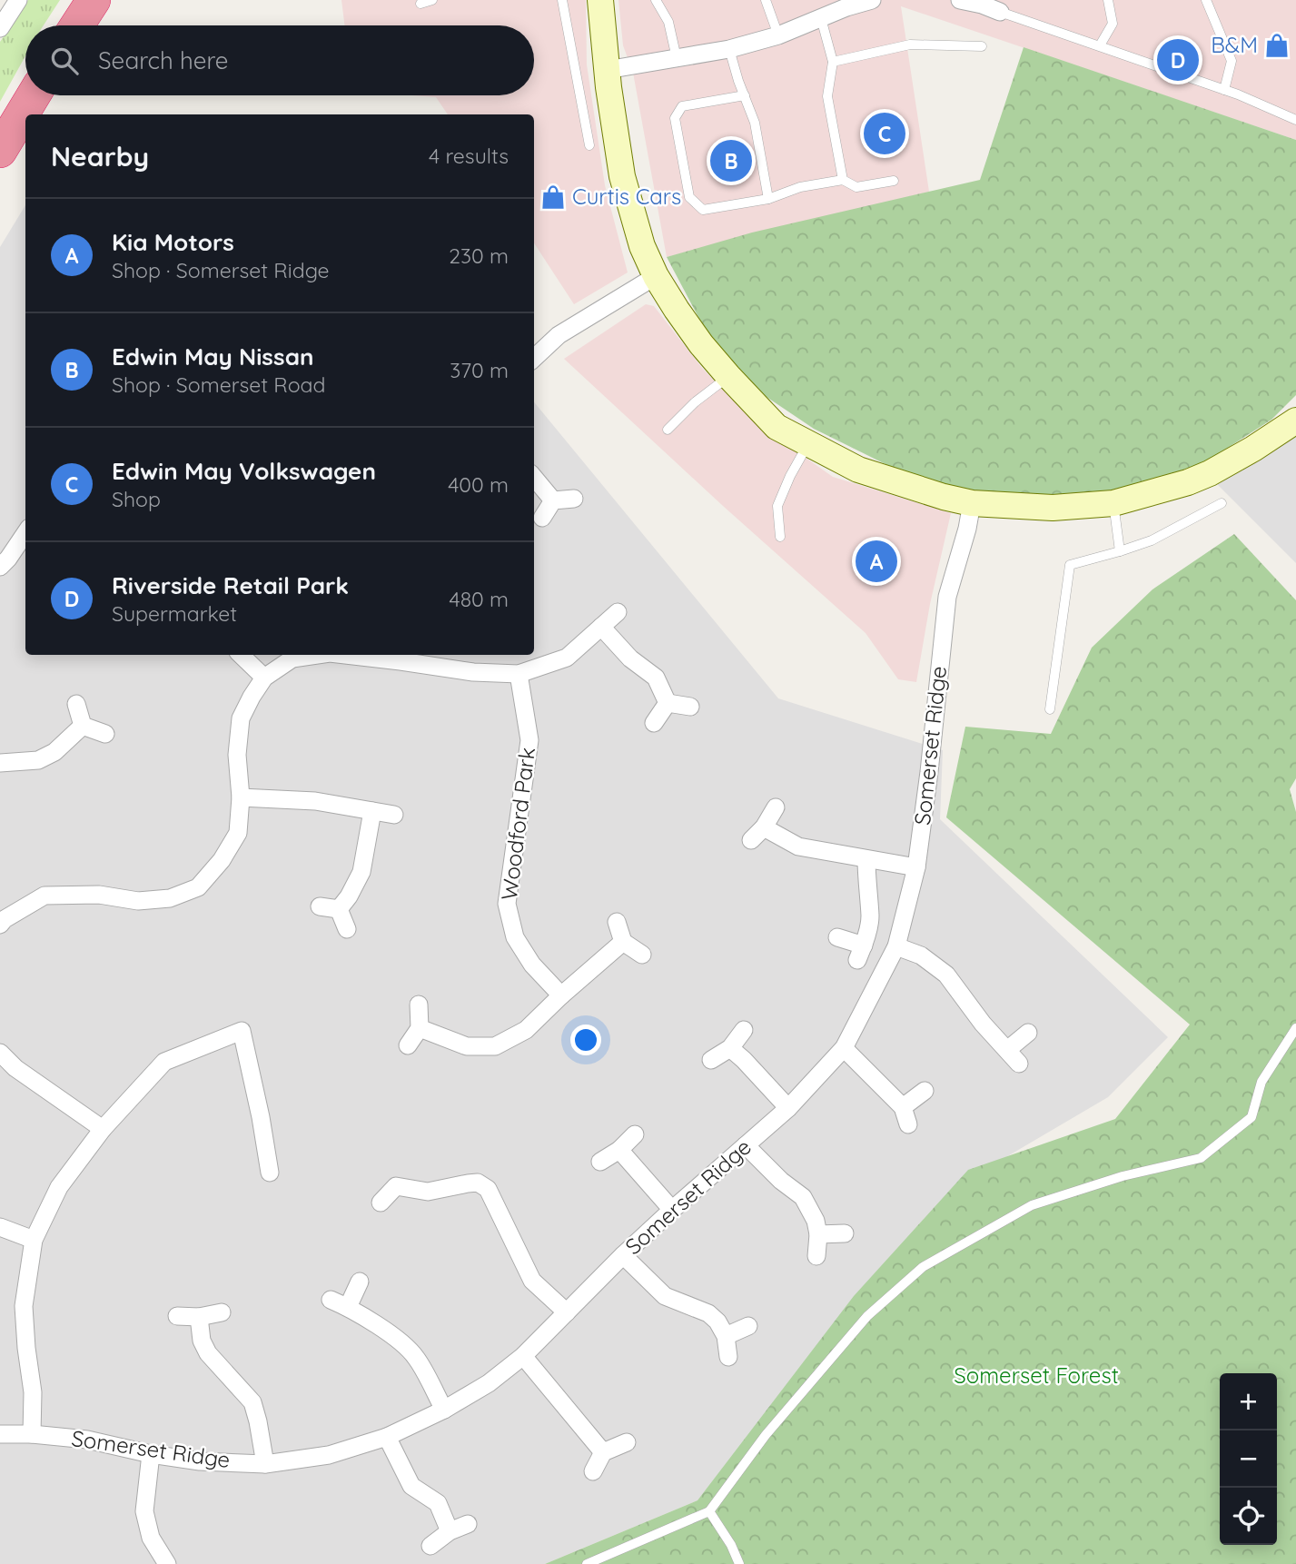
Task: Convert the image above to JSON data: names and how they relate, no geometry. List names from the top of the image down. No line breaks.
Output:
{"streets":{"street":["Somerset Ridge","Woodford Park"]},"parks":["Somerset Forest"],"places":{"shop":["B&M","Curtis Cars"]},"page":{"search":"Search here","pins":["D","C","B","A"],"heading":["Nearby","4 results"],"list":[{"mark":"A","name":"Kia Motors","note":"Shop · Somerset Ridge","value":"230 m"},{"mark":"B","name":"Edwin May Nissan","note":"Shop · Somerset Road","value":"370 m"},{"mark":"C","name":"Edwin May Volkswagen","note":"Shop","value":"400 m"},{"mark":"D","name":"Riverside Retail Park","note":"Supermarket","value":"480 m"}],"map_buttons":["+","−"]}}
